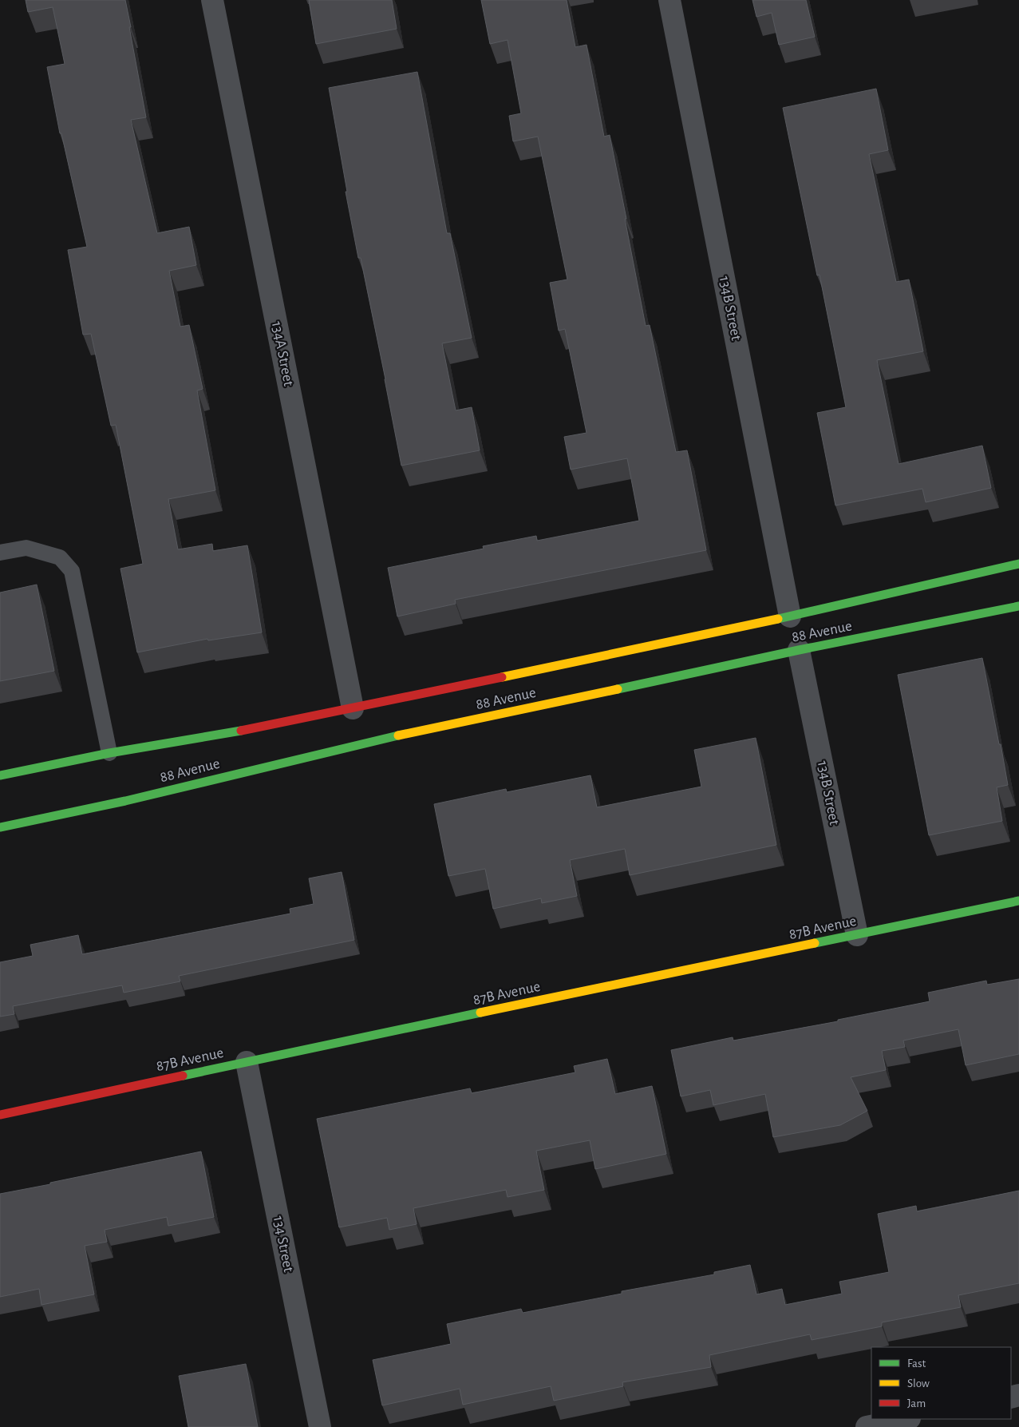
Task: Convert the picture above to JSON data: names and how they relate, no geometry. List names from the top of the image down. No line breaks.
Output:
{"streets":{"main road":["88 Avenue","87B Avenue"],"street":["134B Street","134A Street","134 Street"]},"crossings":[["134B Street","88 Avenue"],["134B Street","87B Avenue"],["134A Street","88 Avenue"],["87B Avenue","134 Street"]],"legend":["Fast","Slow","Jam"]}
